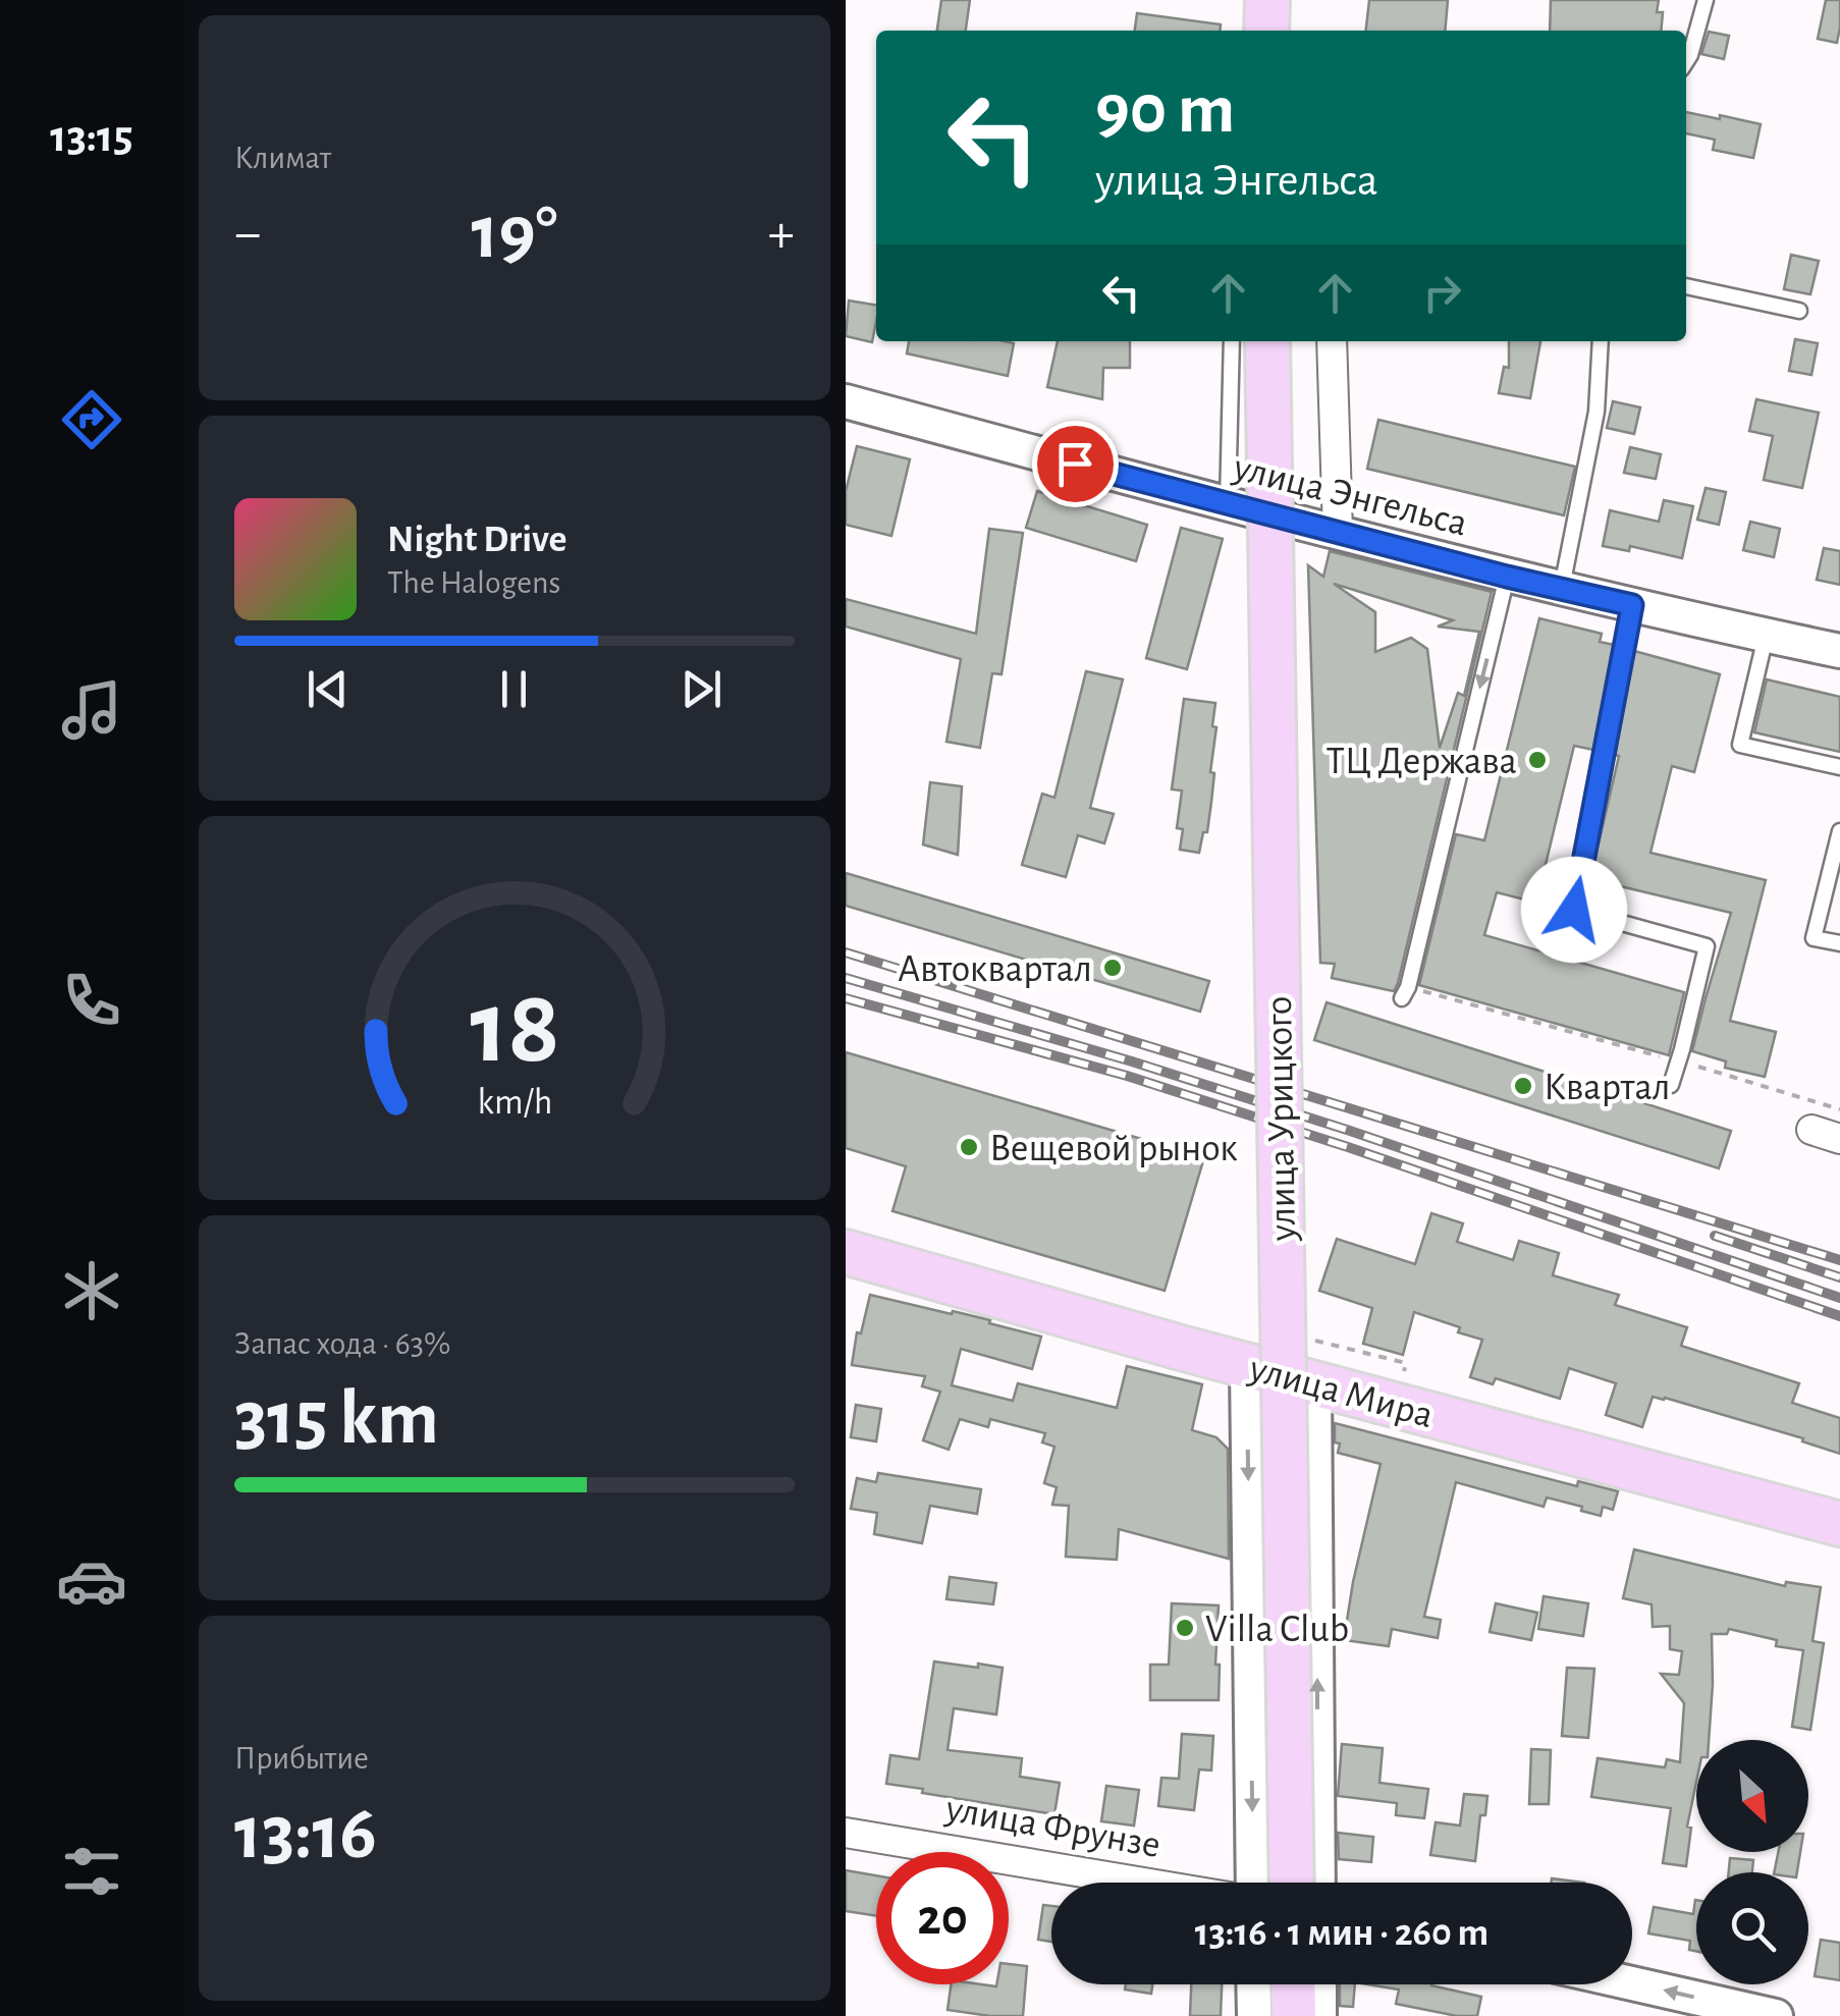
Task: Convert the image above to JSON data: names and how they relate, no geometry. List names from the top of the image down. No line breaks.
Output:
{"streets":{"main road":["улица Урицкого","улица Мира"],"street":["улица Энгельса","улица Фрунзе"]},"places":["ТЦ Держава","Автоквартал","Квартал","Вещевой рынок","Villa Club"],"north":"bottom right","page":{"tabs":"13:15","tile":["Климат",["Запас хода · 63%","315 km"],["Прибытие","13:16"]],"turn":["90 m","улица Энгельса"],"heat":["−","19°","+"],"song":["Night Drive","The Halogens"],"limit":"20","trip":"13:16 · 1 мин · 260 m","gauge":["18","km/h"]}}
